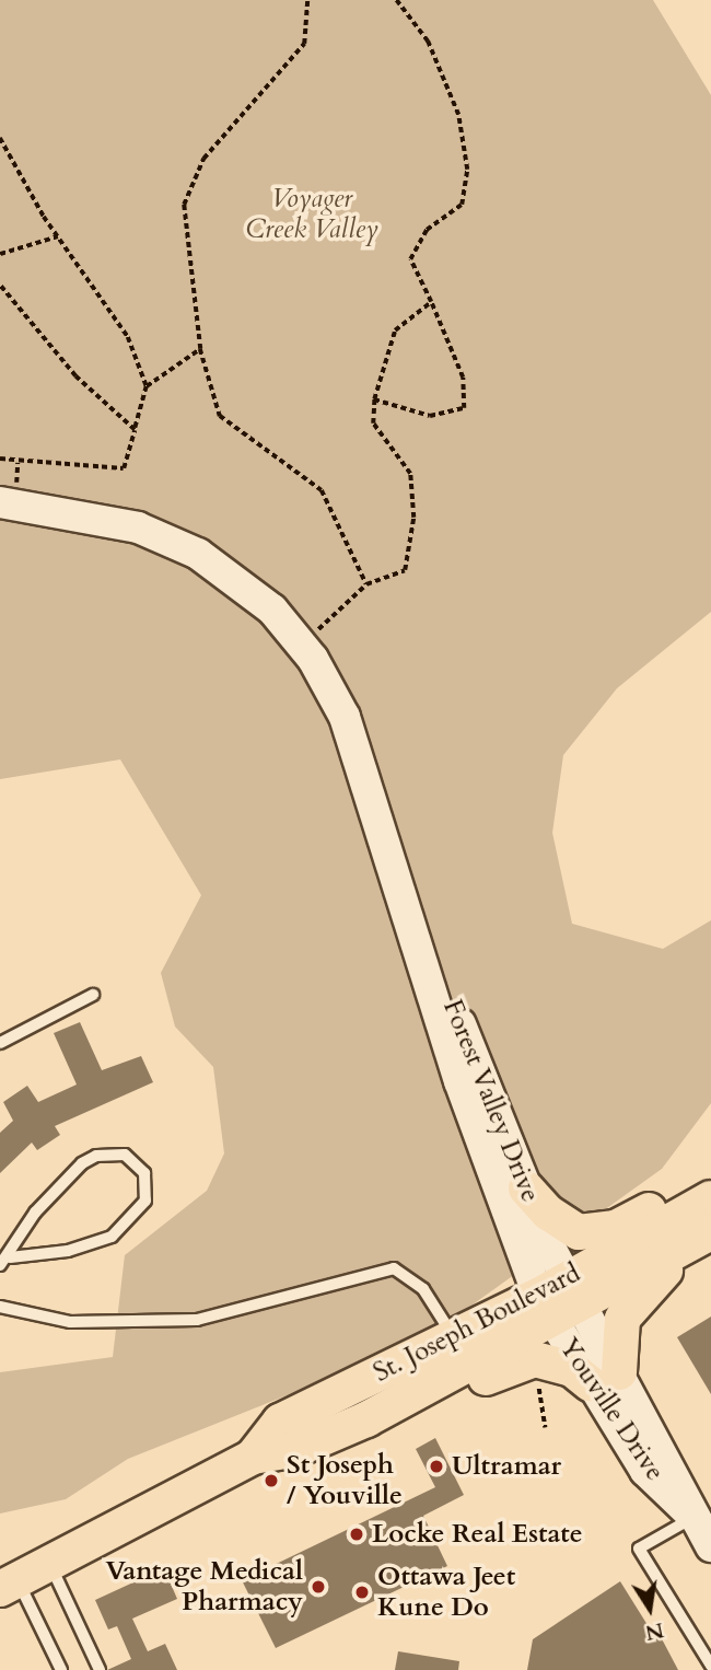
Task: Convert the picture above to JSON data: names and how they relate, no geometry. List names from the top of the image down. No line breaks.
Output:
{"streets":{"main road":["St. Joseph Boulevard"],"street":["Forest Valley Drive","Youville Drive"]},"crossings":[["Forest Valley Drive","St. Joseph Boulevard"],["Forest Valley Drive","Youville Drive"],["St. Joseph Boulevard","Youville Drive"]],"parks":["Voyager Creek Valley"],"places":["Ultramar","St Joseph / Youville","Locke Real Estate","Vantage Medical Pharmacy","Ottawa Jeet Kune Do"],"north":"bottom"}
